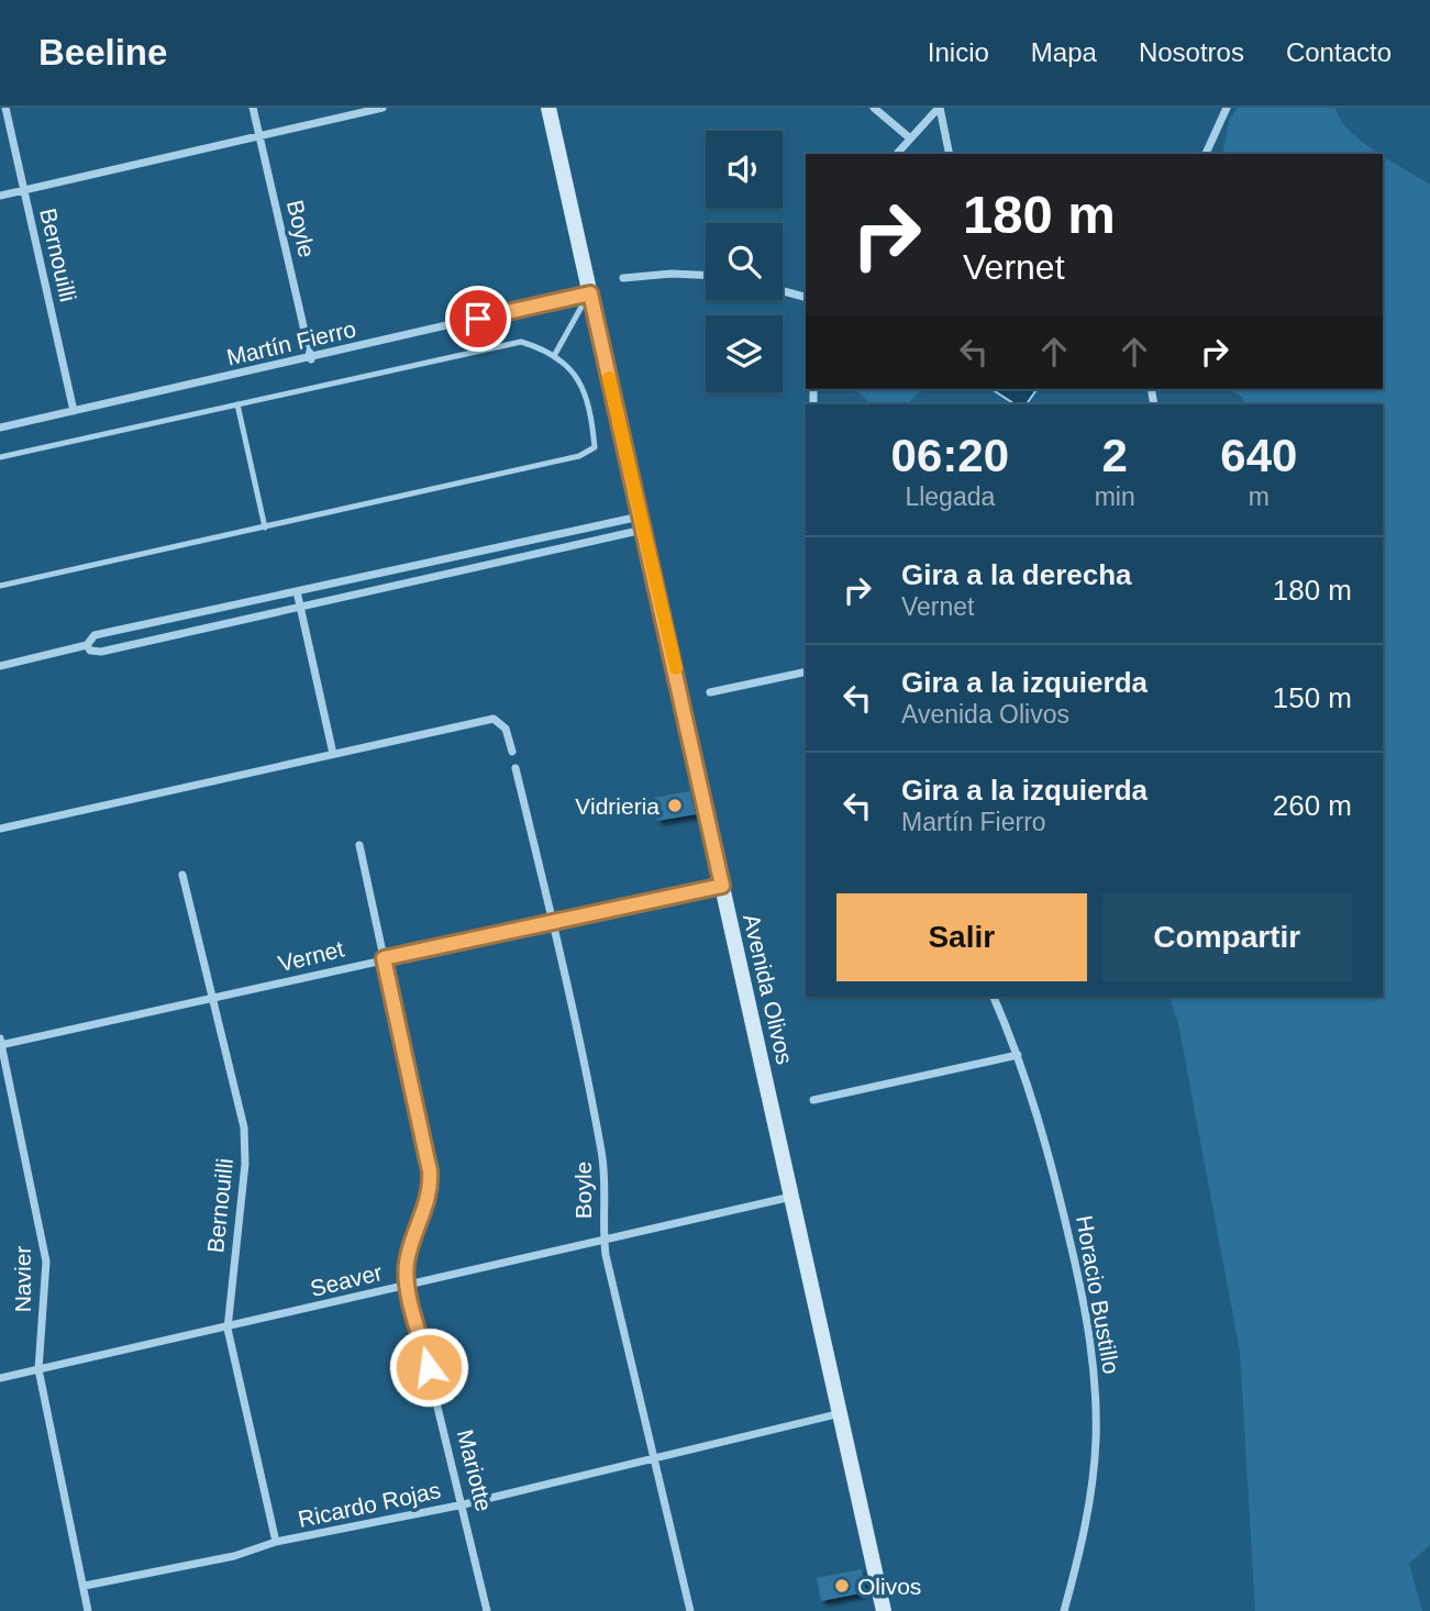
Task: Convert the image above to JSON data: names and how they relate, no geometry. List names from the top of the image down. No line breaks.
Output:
{"streets":{"street":["Boyle","Bernouilli","Martín Fierro","Vernet","Avenida Olivos","Navier","Seaver","Horacio Bustillo","Mariotte","Ricardo Rojas"]},"crossings":[["Boyle","Martín Fierro"],["Boyle","Vernet"],["Boyle","Seaver"],["Boyle","Ricardo Rojas"],["Bernouilli","Martín Fierro"],["Bernouilli","Vernet"],["Bernouilli","Seaver"],["Bernouilli","Ricardo Rojas"],["Martín Fierro","Avenida Olivos"],["Vernet","Avenida Olivos"],["Vernet","Navier"],["Vernet","Mariotte"],["Avenida Olivos","Seaver"],["Avenida Olivos","Ricardo Rojas"],["Navier","Seaver"],["Navier","Ricardo Rojas"],["Seaver","Mariotte"],["Mariotte","Ricardo Rojas"]],"places":["Vidrieria","Olivos"],"page":{"header":"Beeline","nav":["Inicio","Mapa","Nosotros","Contacto"],"turn":["180 m","Vernet"],"eta":["06:20","Llegada","2","min","640","m"],"list":[{"name":"Gira a la derecha","note":"Vernet","value":"180 m"},{"name":"Gira a la izquierda","note":"Avenida Olivos","value":"150 m"},{"name":"Gira a la izquierda","note":"Martín Fierro","value":"260 m"}],"buttons":["Salir","Compartir"]}}
